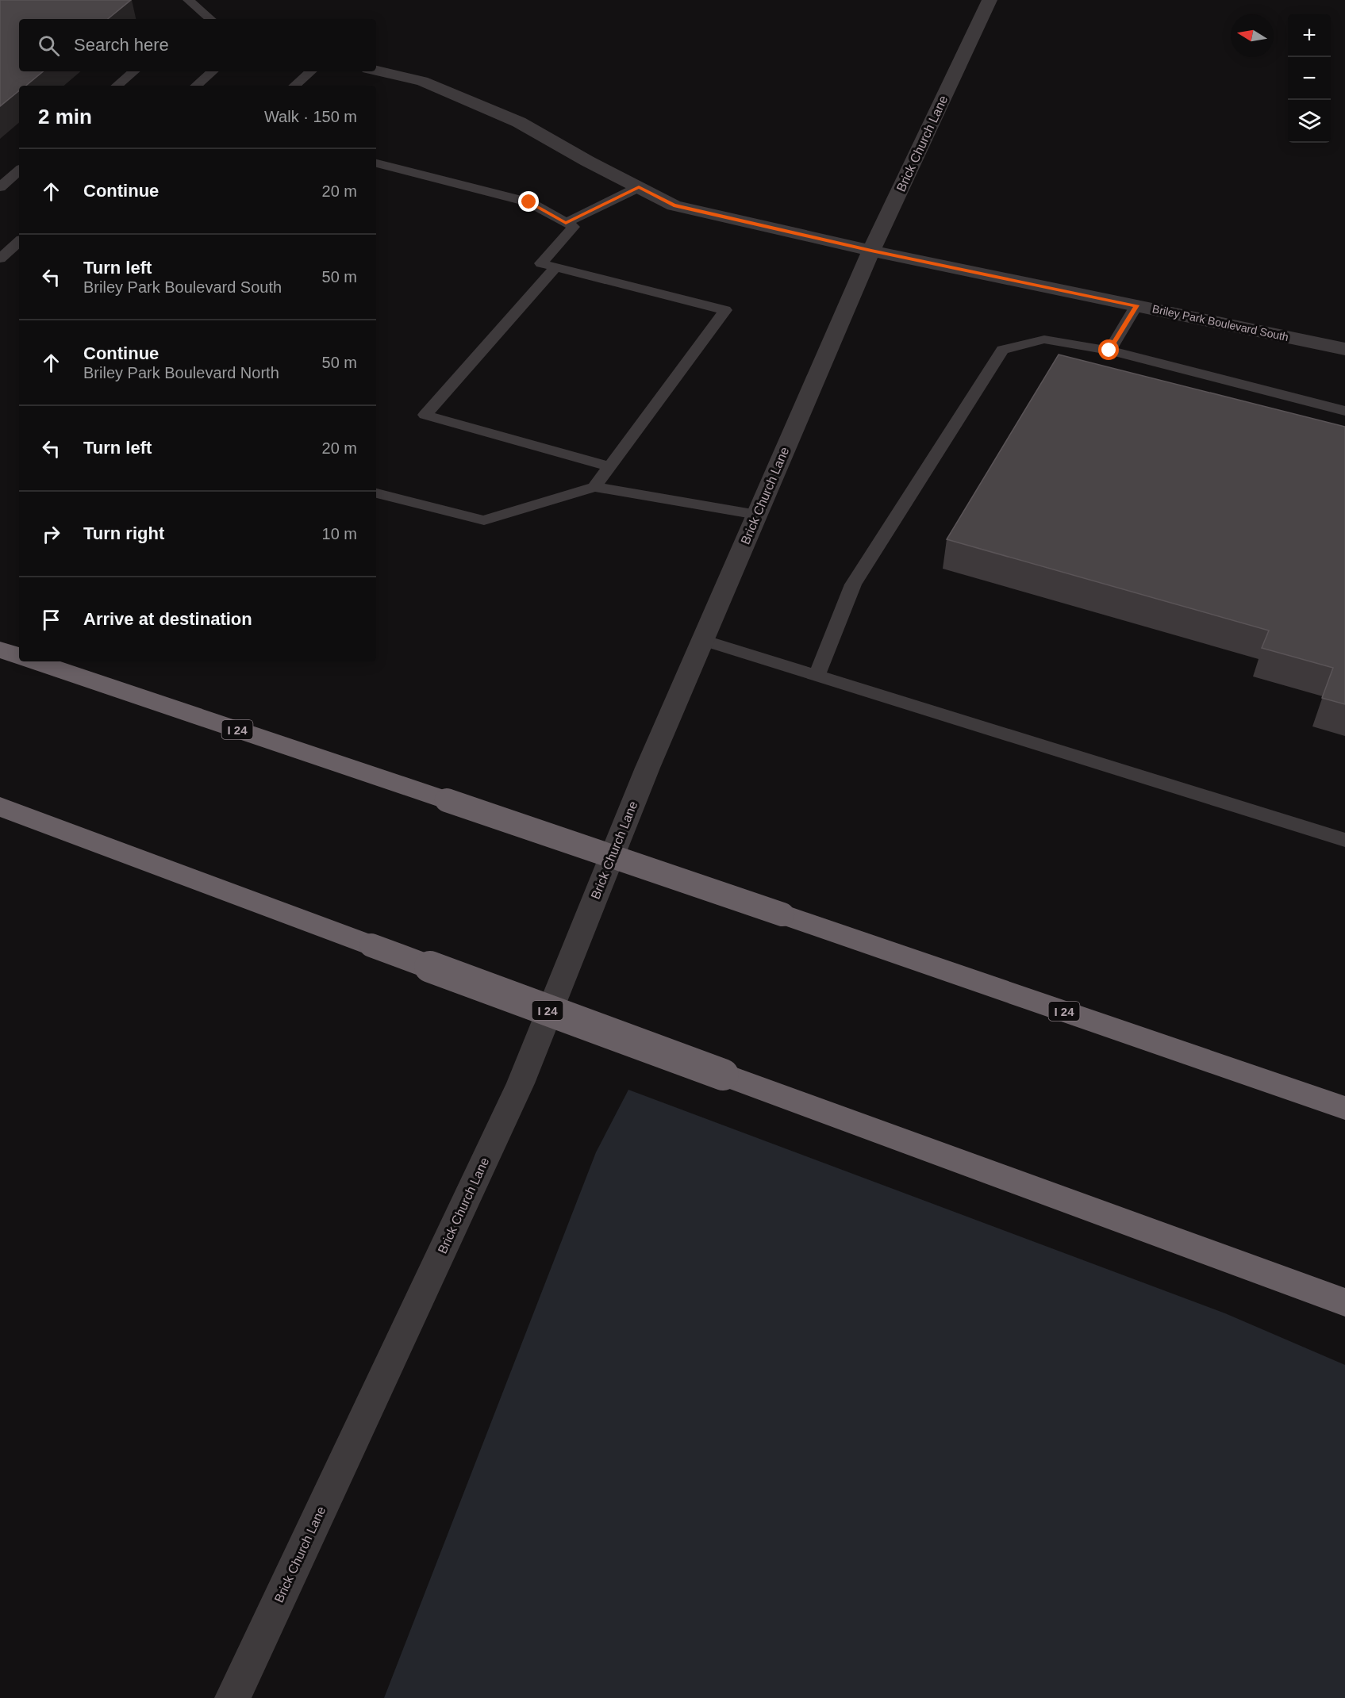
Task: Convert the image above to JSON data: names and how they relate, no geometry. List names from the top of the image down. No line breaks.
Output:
{"streets":{"highway":["I 24"],"street":["Brick Church Lane","Briley Park Boulevard South"]},"crossings":[["Brick Church Lane","Briley Park Boulevard South"]],"north":"left","page":{"map_buttons":["+","−"],"search":"Search here","heading":["2 min","Walk · 150 m"],"list":[["Continue","20 m"],["Turn left","Briley Park Boulevard South","50 m"],["Continue","Briley Park Boulevard North","50 m"],["Turn left","20 m"],["Turn right","10 m"],"Arrive at destination"]}}
